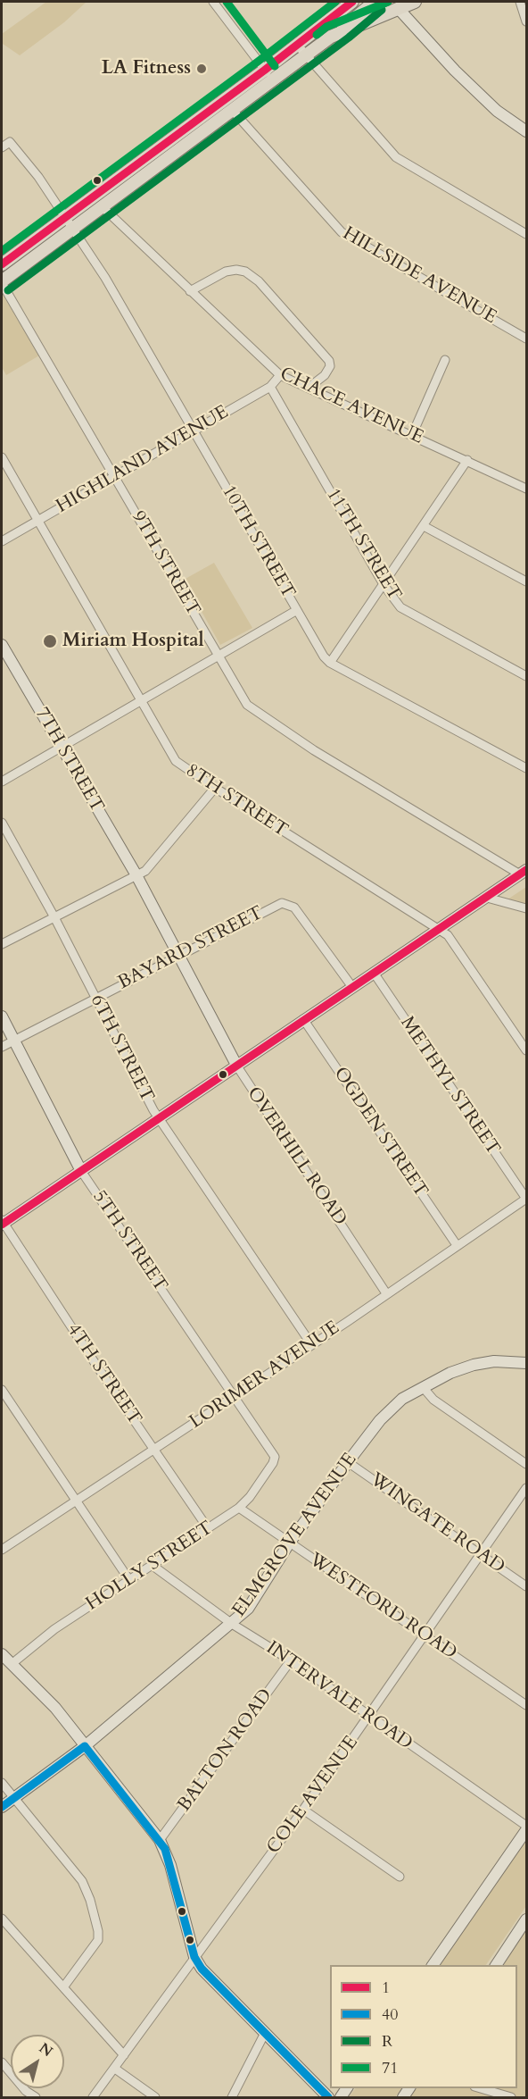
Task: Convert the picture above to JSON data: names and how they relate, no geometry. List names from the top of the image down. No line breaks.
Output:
{"streets":{"street":["HILLSIDE AVENUE","CHACE AVENUE","HIGHLAND AVENUE","10TH STREET","11TH STREET","9TH STREET","7TH STREET","8TH STREET","BAYARD STREET","6TH STREET","METHYL STREET","OGDEN STREET","OVERHILL ROAD","5TH STREET","4TH STREET","LORIMER AVENUE","WINGATE ROAD","ELMGROVE AVENUE","HOLLY STREET","WESTFORD ROAD","INTERVALE ROAD","BALTON ROAD","COLE AVENUE"]},"crossings":[["CHACE AVENUE","HIGHLAND AVENUE"],["HIGHLAND AVENUE","10TH STREET"],["HIGHLAND AVENUE","11TH STREET"],["HIGHLAND AVENUE","9TH STREET"],["HIGHLAND AVENUE","8TH STREET"],["7TH STREET","OVERHILL ROAD"],["BAYARD STREET","6TH STREET"],["BAYARD STREET","OVERHILL ROAD"],["BAYARD STREET","5TH STREET"],["6TH STREET","LORIMER AVENUE"],["METHYL STREET","LORIMER AVENUE"],["OGDEN STREET","LORIMER AVENUE"],["OVERHILL ROAD","LORIMER AVENUE"],["5TH STREET","LORIMER AVENUE"],["5TH STREET","HOLLY STREET"],["4TH STREET","LORIMER AVENUE"],["4TH STREET","HOLLY STREET"],["WINGATE ROAD","ELMGROVE AVENUE"],["WINGATE ROAD","COLE AVENUE"],["ELMGROVE AVENUE","WESTFORD ROAD"],["ELMGROVE AVENUE","INTERVALE ROAD"],["HOLLY STREET","WESTFORD ROAD"],["HOLLY STREET","INTERVALE ROAD"],["WESTFORD ROAD","COLE AVENUE"],["INTERVALE ROAD","BALTON ROAD"],["INTERVALE ROAD","COLE AVENUE"]],"places":["LA Fitness","Miriam Hospital"],"lines":["transit line 1","transit line 71","transit line R","transit line 40"],"legend":["1","40","R","71"],"north":"top right"}
